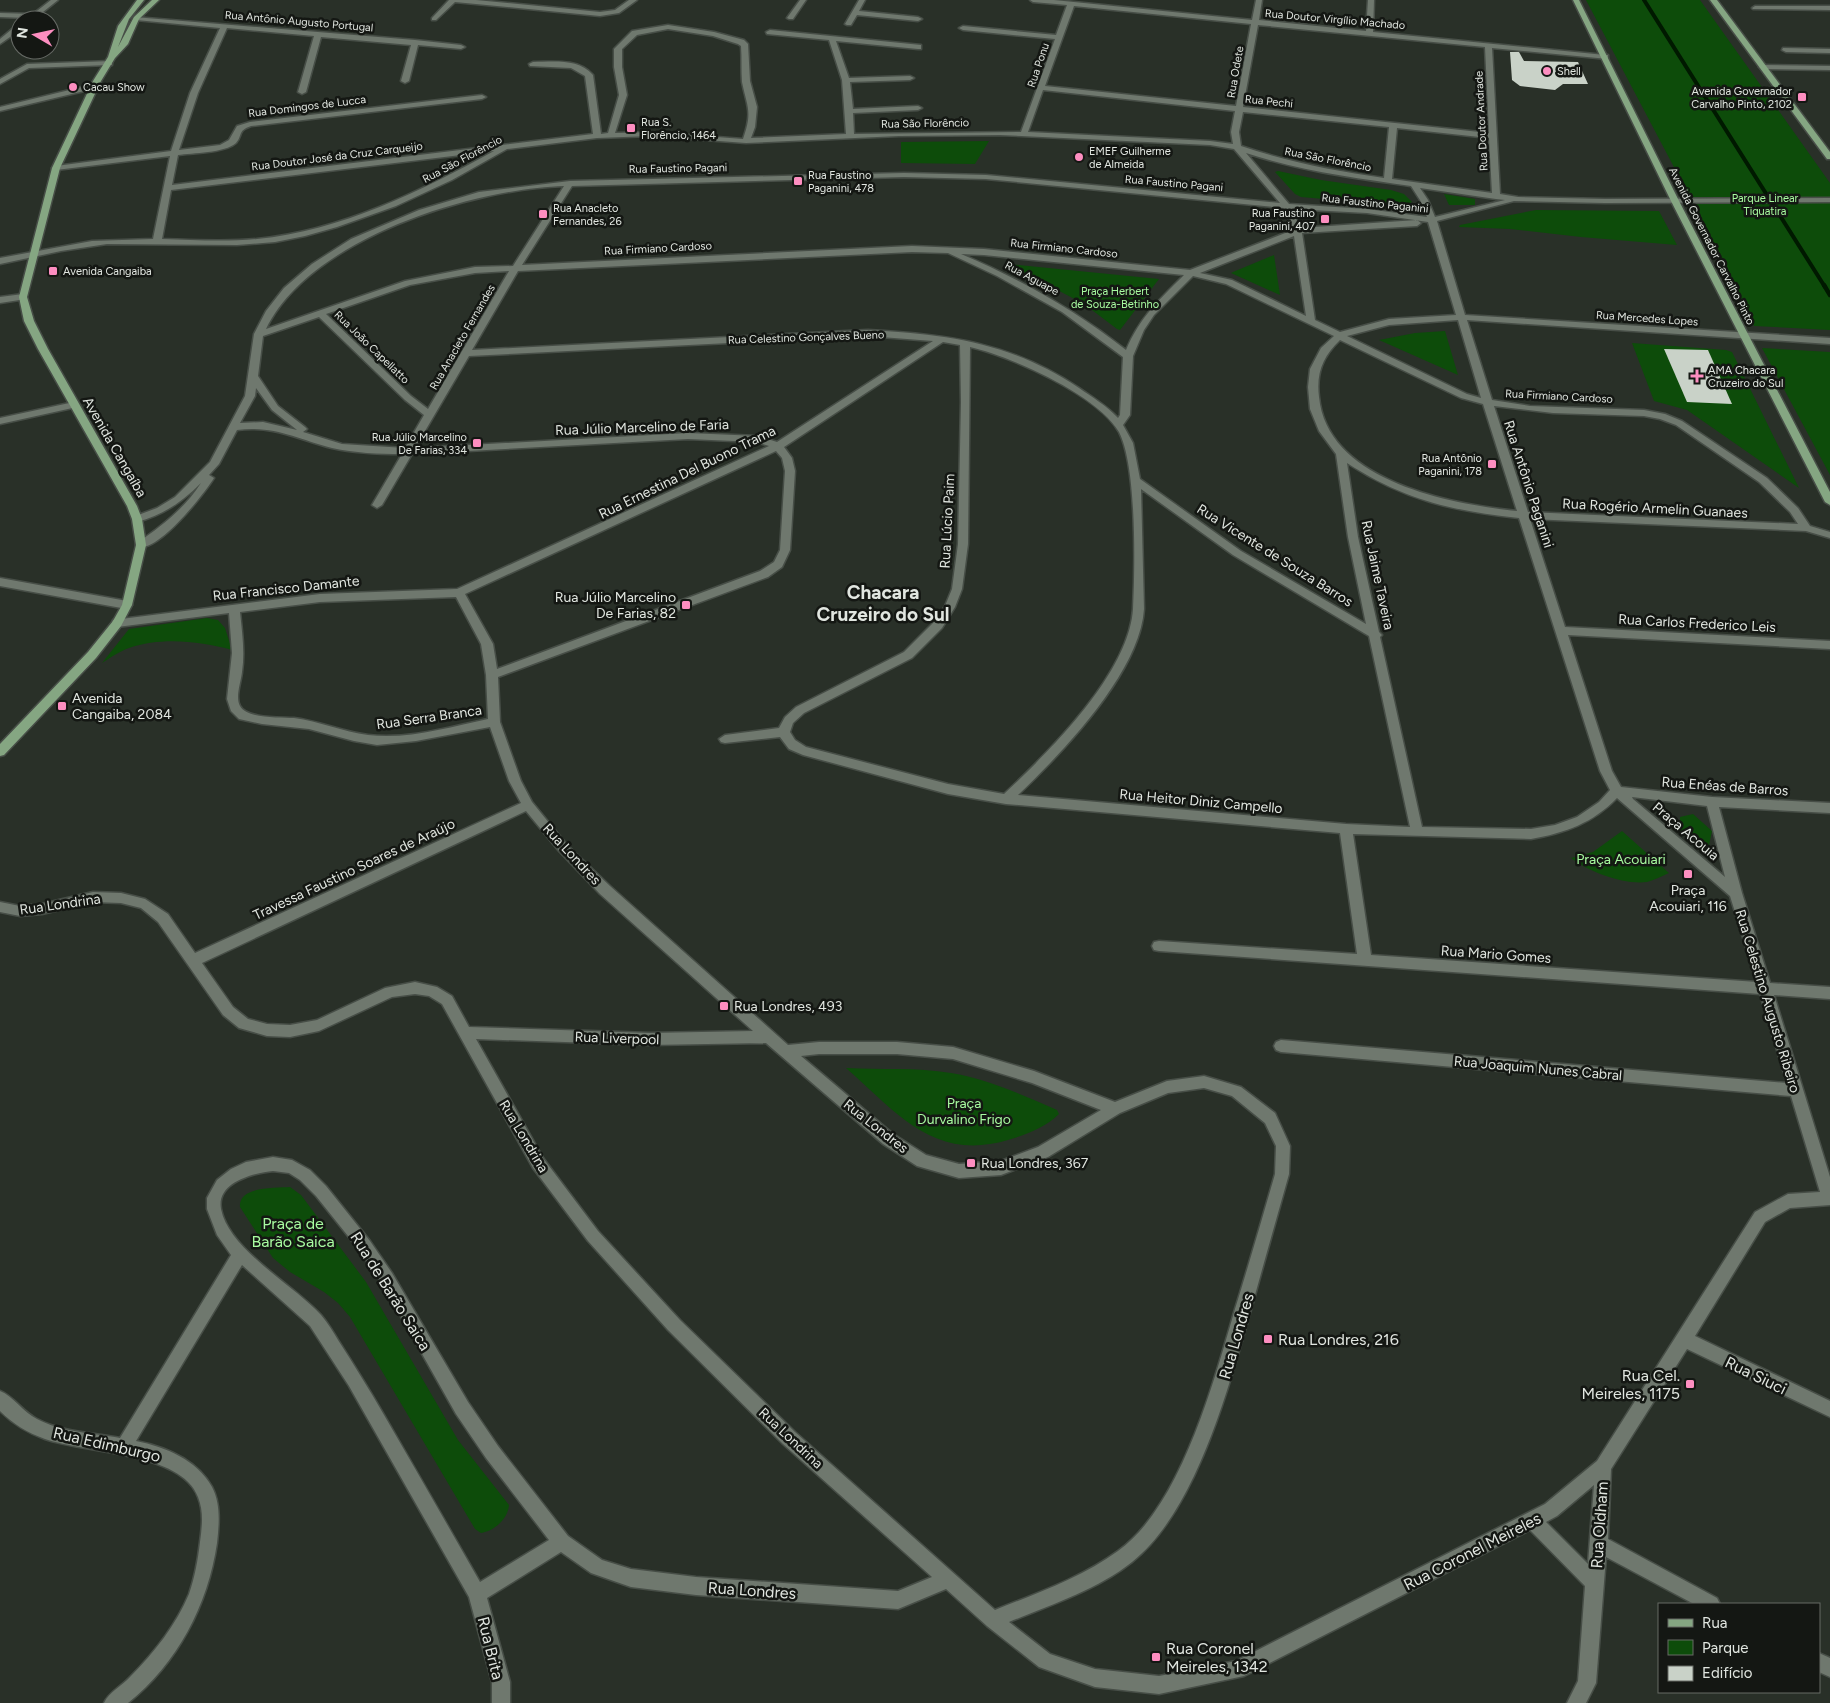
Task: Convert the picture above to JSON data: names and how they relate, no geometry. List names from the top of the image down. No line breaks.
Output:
{"streets":{"main road":["Avenida Governador Carvalho Pinto","Avenida Cangaíba"],"street":["Rua Doutor Virgílio Machado","Rua Antônio Augusto Portugal","Rua Ponu","Rua Odete","Rua Pechi","Rua Domingos de Lucca","Rua Doutor Andrade","Rua São Florêncio","Rua Doutor José da Cruz Carqueijo","Rua Faustino Pagani","Rua Faustino Paganini","Rua Firmiano Cardoso","Rua Aguape","Rua Mercedes Lopes","Rua Anacleto Fernandes","Rua Celestino Gonçalves Bueno","Rua João Capellatto","Rua Júlio Marcelino de Faria","Rua Ernestina Del Buono Trama","Rua Antônio Paganini","Rua Rogério Armelin Guanaes","Rua Lúcio Paim","Rua Vicente de Souza Barros","Rua Jaime Taveira","Rua Francisco Damante","Rua Carlos Frederico Leis","Rua Serra Branca","Rua Enéas de Barros","Rua Heitor Diniz Campello","Praça Acouia","Rua Londres","Travessa Faustino Soares de Araújo","Rua Londrina","Rua Mario Gomes","Rua Celestino Augusto Ribeiro","Rua Liverpool","Rua Joaquim Nunes Cabral","Rua de Barão Saica","Rua Siuci","Rua Edimburgo","Rua Oldham","Rua Coronel Meireles","Rua Brita"]},"crossings":[["Rua Doutor Virgílio Machado","Rua Ponu"],["Rua Doutor Virgílio Machado","Rua Odete"],["Rua Doutor Virgílio Machado","Rua Doutor Andrade"],["Rua Doutor Virgílio Machado","Avenida Governador Carvalho Pinto"],["Rua Ponu","Rua Pechi"],["Rua Ponu","Rua São Florêncio"],["Rua Odete","Rua Pechi"],["Rua Odete","Rua São Florêncio"],["Rua Pechi","Rua Doutor Andrade"],["Rua Doutor Andrade","Rua São Florêncio"],["Rua São Florêncio","Rua Doutor José da Cruz Carqueijo"],["Rua São Florêncio","Rua Faustino Paganini"],["Rua São Florêncio","Avenida Governador Carvalho Pinto"],["Rua São Florêncio","Rua Antônio Paganini"],["Rua Faustino Pagani","Rua Faustino Paganini"],["Rua Faustino Pagani","Rua Firmiano Cardoso"],["Rua Faustino Pagani","Rua Anacleto Fernandes"],["Rua Faustino Pagani","Rua Júlio Marcelino de Faria"],["Rua Faustino Pagani","Avenida Cangaíba"],["Rua Faustino Paganini","Rua Antônio Paganini"],["Avenida Governador Carvalho Pinto","Rua Mercedes Lopes"],["Rua Firmiano Cardoso","Rua Aguape"],["Rua Firmiano Cardoso","Rua Mercedes Lopes"],["Rua Firmiano Cardoso","Rua Anacleto Fernandes"],["Rua Firmiano Cardoso","Rua João Capellatto"],["Rua Firmiano Cardoso","Rua Antônio Paganini"],["Rua Firmiano Cardoso","Rua Rogério Armelin Guanaes"],["Rua Firmiano Cardoso","Rua Jaime Taveira"],["Rua Mercedes Lopes","Rua Antônio Paganini"],["Rua Mercedes Lopes","Rua Jaime Taveira"],["Rua Anacleto Fernandes","Rua Celestino Gonçalves Bueno"],["Rua Anacleto Fernandes","Rua João Capellatto"],["Rua Anacleto Fernandes","Rua Júlio Marcelino de Faria"],["Rua Celestino Gonçalves Bueno","Rua Ernestina Del Buono Trama"],["Rua Celestino Gonçalves Bueno","Rua Lúcio Paim"],["Rua Júlio Marcelino de Faria","Rua Ernestina Del Buono Trama"],["Avenida Cangaíba","Rua Francisco Damante"],["Rua Ernestina Del Buono Trama","Rua Francisco Damante"],["Rua Ernestina Del Buono Trama","Rua Londres"],["Rua Antônio Paganini","Rua Rogério Armelin Guanaes"],["Rua Antônio Paganini","Rua Carlos Frederico Leis"],["Rua Antônio Paganini","Rua Enéas de Barros"],["Rua Antônio Paganini","Rua Heitor Diniz Campello"],["Rua Antônio Paganini","Praça Acouia"],["Rua Rogério Armelin Guanaes","Rua Jaime Taveira"],["Rua Lúcio Paim","Rua Heitor Diniz Campello"],["Rua Vicente de Souza Barros","Rua Jaime Taveira"],["Rua Jaime Taveira","Rua Heitor Diniz Campello"],["Rua Francisco Damante","Rua Serra Branca"],["Rua Francisco Damante","Rua Londres"],["Rua Serra Branca","Rua Londres"],["Rua Enéas de Barros","Rua Heitor Diniz Campello"],["Rua Enéas de Barros","Praça Acouia"],["Rua Enéas de Barros","Rua Celestino Augusto Ribeiro"],["Rua Heitor Diniz Campello","Praça Acouia"],["Praça Acouia","Rua Celestino Augusto Ribeiro"],["Rua Londres","Travessa Faustino Soares de Araújo"],["Rua Londres","Rua Londrina"],["Rua Londres","Rua Liverpool"],["Rua Londres","Rua de Barão Saica"],["Rua Londres","Rua Coronel Meireles"],["Travessa Faustino Soares de Araújo","Rua Londrina"],["Rua Londrina","Rua Liverpool"],["Rua Londrina","Rua Coronel Meireles"],["Rua Mario Gomes","Rua Celestino Augusto Ribeiro"],["Rua Celestino Augusto Ribeiro","Rua Joaquim Nunes Cabral"],["Rua Celestino Augusto Ribeiro","Rua Coronel Meireles"],["Rua de Barão Saica","Rua Brita"],["Rua Siuci","Rua Coronel Meireles"],["Rua Oldham","Rua Coronel Meireles"]],"districts":["Chacara Cruzeiro do Sul"],"parks":["Parque Linear Tiquatira","Praça Herbert de Souza-Betinho","Praça Acouiari","Praça Durvalino Frigo","Praça de Barão Saica"],"places":{"other":["Shell","Cacau Show","EMEF Guilherme de Almeida"],"transit":["Avenida Governador Carvalho Pinto, 2102","Rua S. Florêncio, 1464","Rua Faustino Paganini, 478","Rua Anacleto Fernandes, 26","Rua Faustino Paganini, 407","Avenida Cangaiba","Rua Júlio Marcelino De Farias, 334","Rua Antônio Paganini, 178","Rua Júlio Marcelino De Farias, 82","Avenida Cangaiba, 2084","Praça Acouiari, 116","Rua Londres, 493","Rua Londres, 367","Rua Londres, 216","Rua Cel. Meireles, 1175","Rua Coronel Meireles, 1342"],"health":["AMA Chacara Cruzeiro do Sul"]},"legend":["Rua","Parque","Edifício"],"north":"left"}
